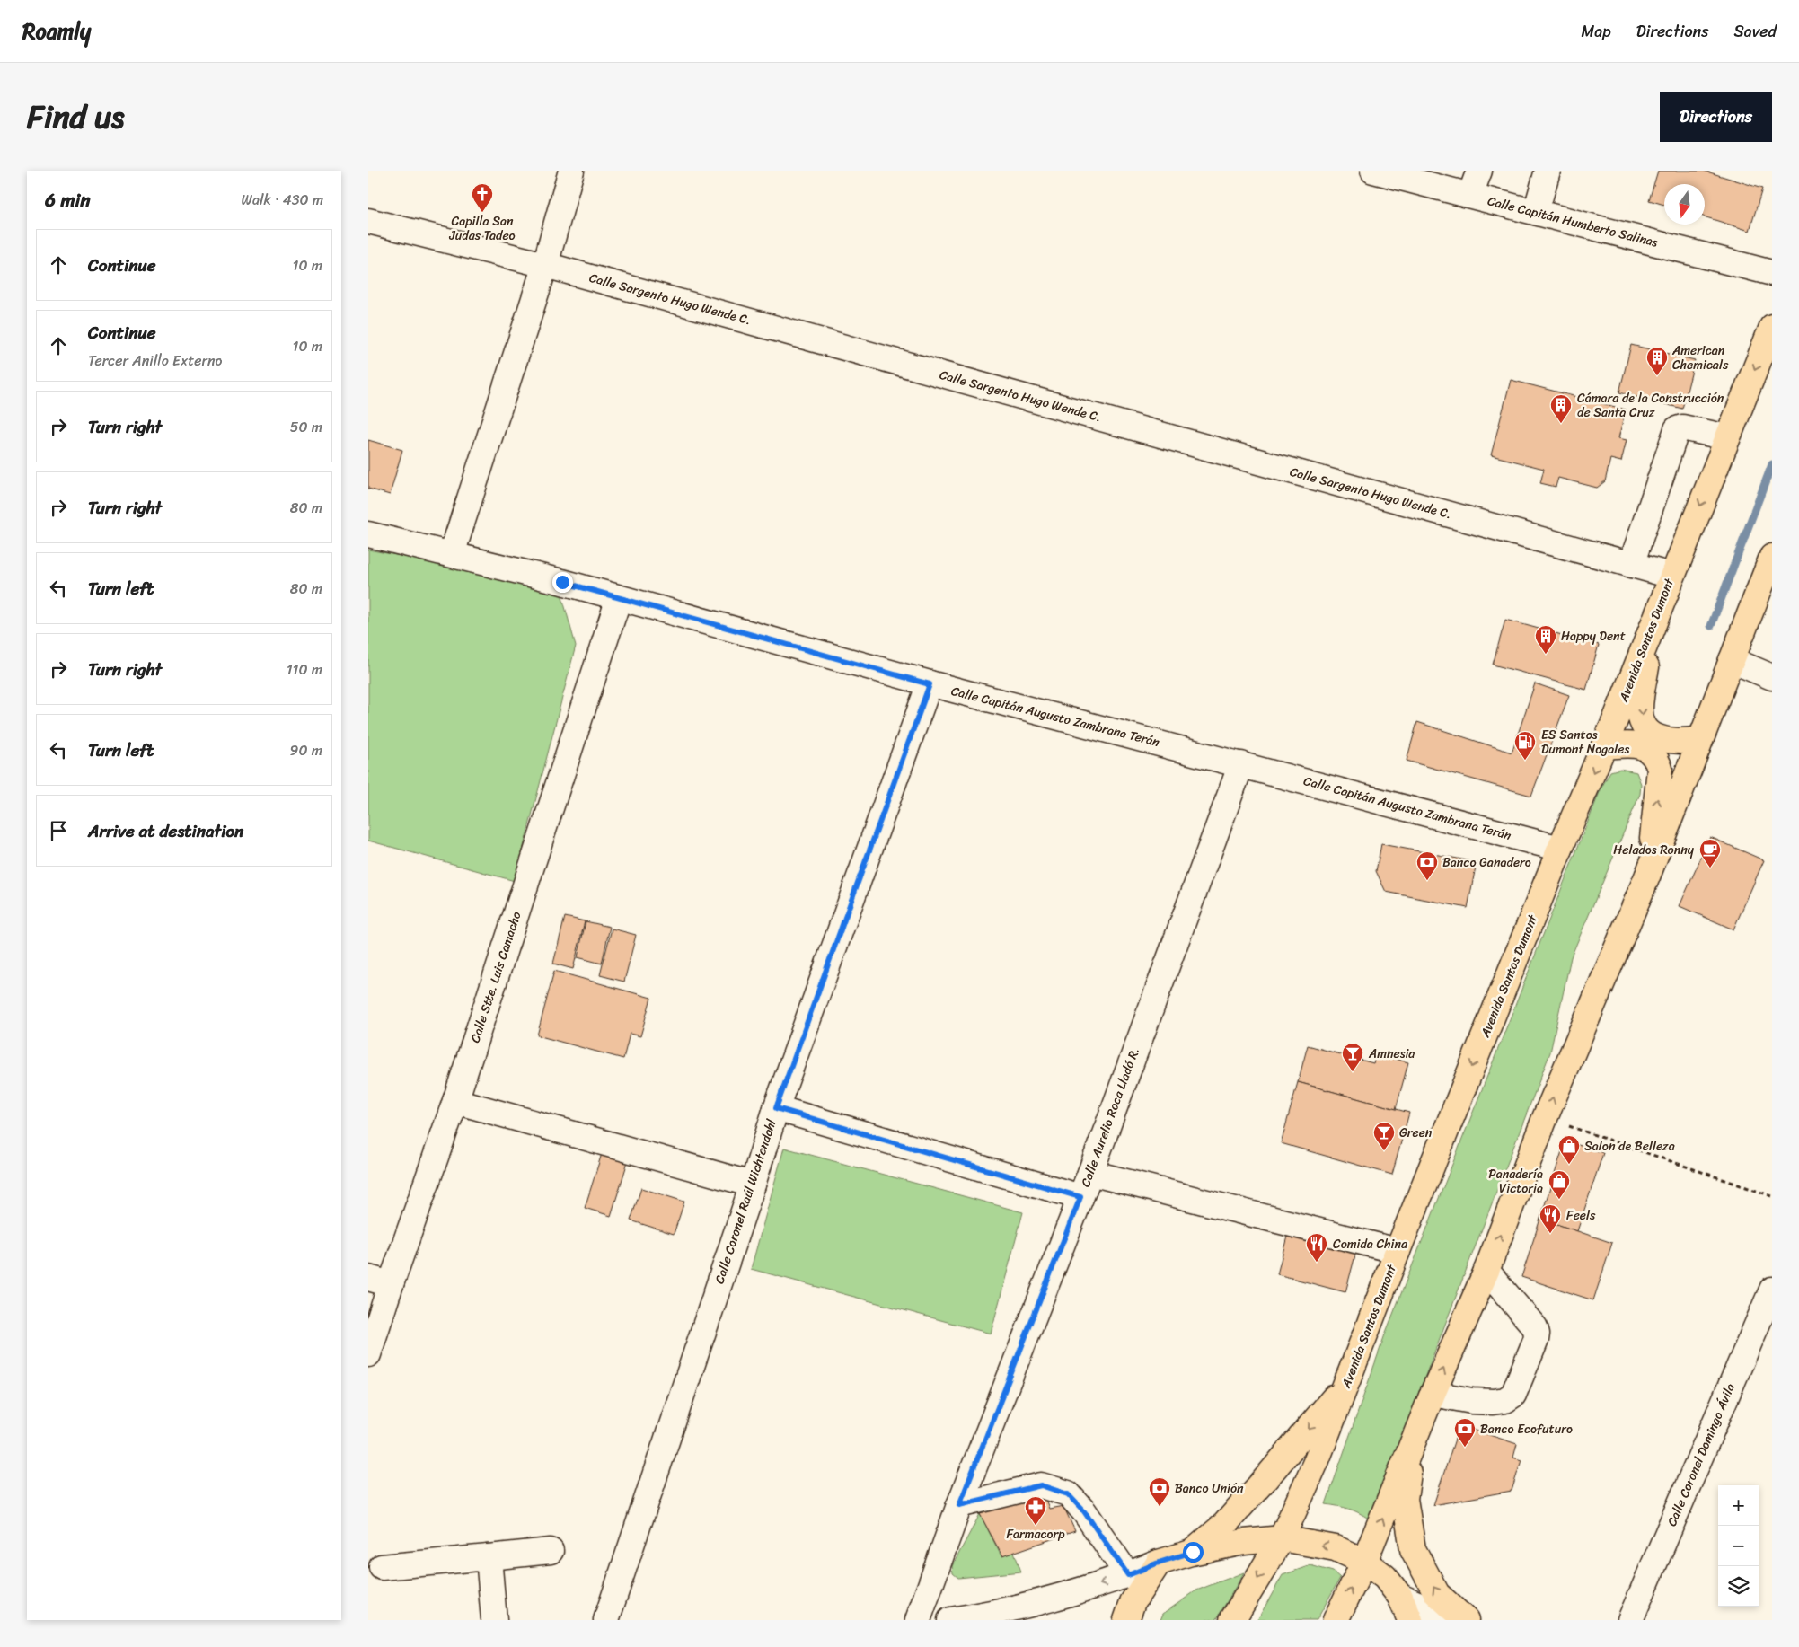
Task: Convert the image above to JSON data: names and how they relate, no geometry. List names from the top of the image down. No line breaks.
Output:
{"streets":{"main road":["Avenida Santos Dumont"],"street":["Calle Capitán Humberto Salinas","Calle Sargento Hugo Wende C.","Calle Capitán Augusto Zambrana Terán","Calle Stte. Luis Camacho","Calle Aurelio Roca Lladó R.","Calle Coronel Raúl Wichtendahl","Calle Coronel Domingo Ávila"]},"crossings":[["Calle Sargento Hugo Wende C.","Avenida Santos Dumont"],["Avenida Santos Dumont","Calle Capitán Augusto Zambrana Terán"],["Calle Capitán Augusto Zambrana Terán","Calle Stte. Luis Camacho"],["Calle Capitán Augusto Zambrana Terán","Calle Aurelio Roca Lladó R."],["Calle Capitán Augusto Zambrana Terán","Calle Coronel Raúl Wichtendahl"]],"places":{"church":["Capilla San Judas Tadeo"],"building":["American Chemicals","Cámara de la Construcción de Santa Cruz","Happy Dent"],"fuel station":["ES Santos Dumont Nogales"],"cafe":["Helados Ronny"],"bank":["Banco Ganadero","Banco Ecofuturo","Banco Unión"],"bar":["Amnesia","Green"],"shop":["Salon de Belleza","Panadería Victoria"],"restaurant":["Feels","Comida China"],"pharmacy":["Farmacorp"]},"north":"bottom","page":{"header":"Roamly","nav":["Map","Directions","Saved"],"title":"Find us","buttons":"Directions","heading":["6 min","Walk · 430 m"],"list":[["Continue","10 m"],["Continue","Tercer Anillo Externo","10 m"],["Turn right","50 m"],["Turn right","80 m"],["Turn left","80 m"],["Turn right","110 m"],["Turn left","90 m"],"Arrive at destination"],"map_buttons":["+","−"]}}
